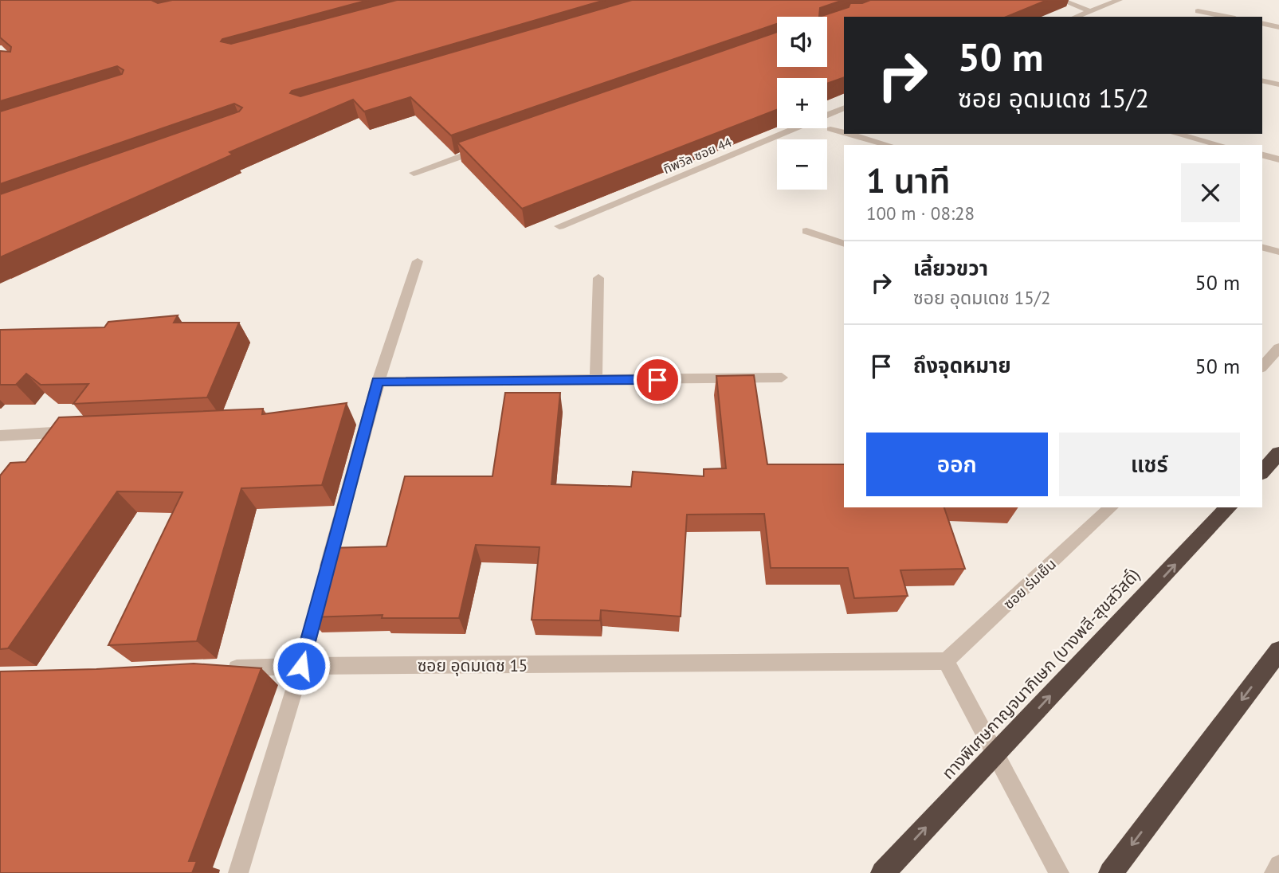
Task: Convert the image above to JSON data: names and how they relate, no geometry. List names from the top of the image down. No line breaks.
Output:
{"streets":{"highway":["ทางพิเศษกาญจนาภิเษก (บางพลี-สุขสวัสดิ์)"],"street":["ทิพวัล ซอย 44","ซอย ร่มเย็น","ซอย อุดมเดช 15"]},"crossings":[["ซอย ร่มเย็น","ซอย อุดมเดช 15"]],"one_way":["ทางพิเศษกาญจนาภิเษก (บางพลี-สุขสวัสดิ์)"],"page":{"map_buttons":["+","−"],"turn":["50 m","ซอย อุดมเดช 15/2"],"heading":["1 นาที","100 m · 08:28"],"list":[{"name":"เลี้ยวขวา","note":"ซอย อุดมเดช 15/2","value":"50 m"},{"name":"ถึงจุดหมาย","value":"50 m"}],"buttons":["ออก","แชร์"]}}
